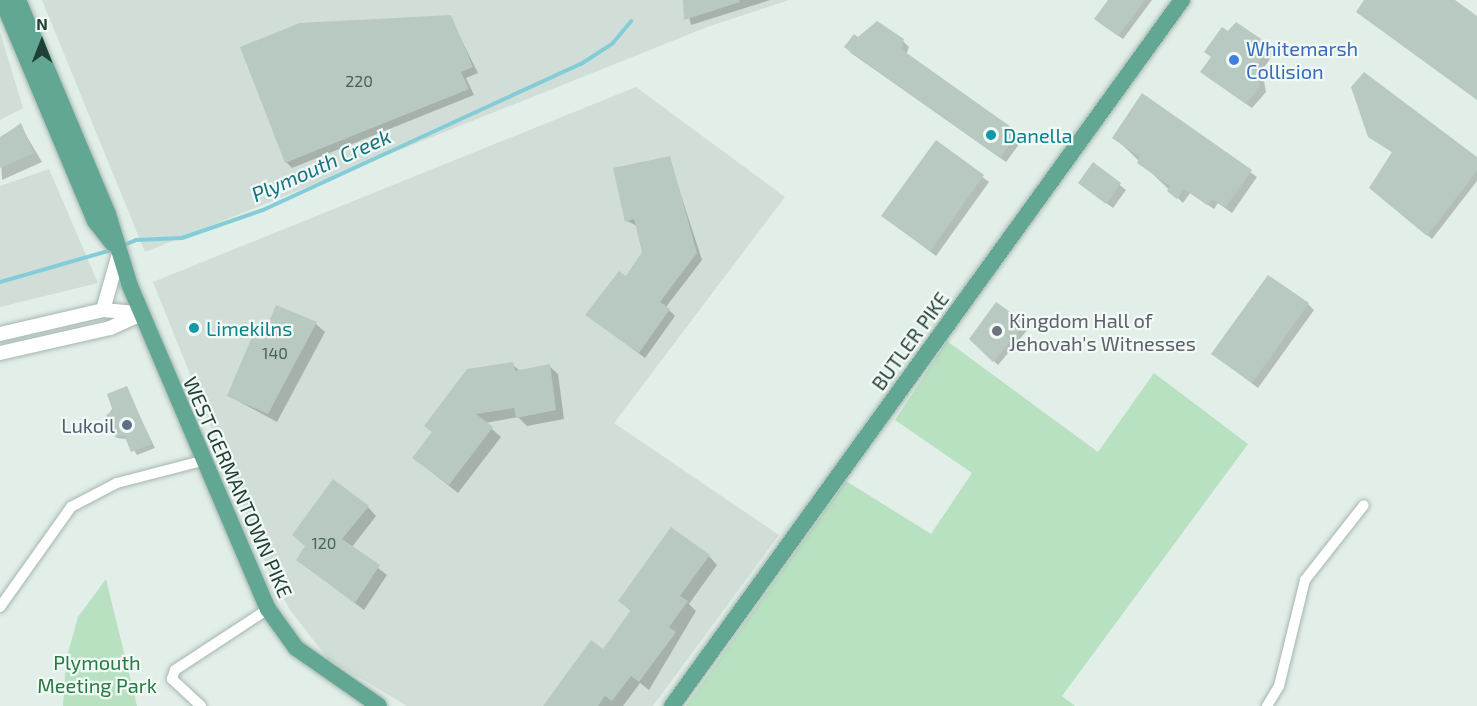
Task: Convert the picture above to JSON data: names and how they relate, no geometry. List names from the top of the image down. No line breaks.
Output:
{"streets":{"main road":["BUTLER PIKE","WEST GERMANTOWN PIKE"]},"water":["Plymouth Creek"],"parks":["Plymouth Meeting Park"],"places":["Whitemarsh Collision","Danella","Limekilns","Kingdom Hall of Jehovah's Witnesses","Lukoil"],"house_numbers":["220","140","120"],"north":"top"}
